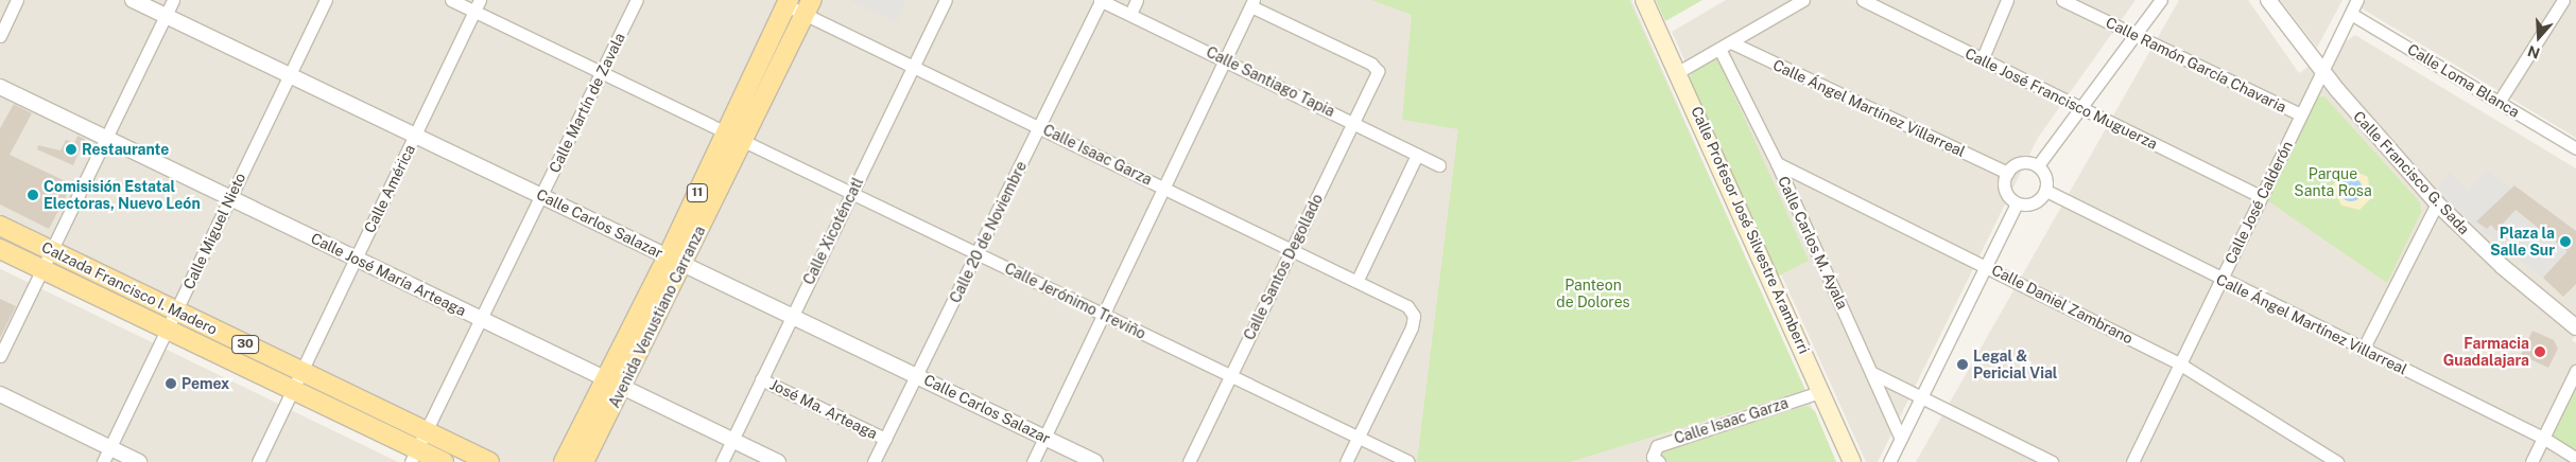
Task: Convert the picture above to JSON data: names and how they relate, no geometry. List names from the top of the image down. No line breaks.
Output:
{"streets":{"main road":["11","Calle Profesor José Silvestre Aramberri","Calzada Francisco I. Madero","Avenida Venustiano Carranza","30"],"street":["Calle Ramón García Chavaria","Calle Loma Blanca","Calle Santiago Tapia","Calle José Francisco Muguerza","Calle Martín de Zavala","Calle Ángel Martínez Villarreal","Calle Isaac Garza","Calle Francisco G. Sada","Calle América","Calle José Calderón","Calle Carlos Salazar","Calle Miguel Nieto","Calle Xicoténcatl","Calle 20 de Noviembre","Calle Carlos M. Ayala","Calle Santos Degollado","Calle José María Arteaga","Calle Jerónimo Treviño","Calle Daniel Zambrano","José Ma. Arteaga"]},"crossings":[["Calle Ramón García Chavaria","Calle José Calderón"],["Calle Loma Blanca","Calle José Calderón"],["Calle Santiago Tapia","Calle 20 de Noviembre"],["Calle Santiago Tapia","Calle Santos Degollado"],["Calle José Francisco Muguerza","Calle José Calderón"],["Calle Martín de Zavala","Calle Carlos Salazar"],["Calle Martín de Zavala","Calle José María Arteaga"],["Calle Martín de Zavala","Calzada Francisco I. Madero"],["Calle Martín de Zavala","Calle Jerónimo Treviño"],["Calle Ángel Martínez Villarreal","Calle José Calderón"],["Calle Isaac Garza","Calle Profesor José Silvestre Aramberri"],["Calle Isaac Garza","Calle Xicoténcatl"],["Calle Isaac Garza","Calle 20 de Noviembre"],["Calle Isaac Garza","Calle Santos Degollado"],["Calle Isaac Garza","Calle Jerónimo Treviño"],["Calle Isaac Garza","Avenida Venustiano Carranza"],["Calle Francisco G. Sada","Calle José Calderón"],["Calle América","Calle Carlos Salazar"],["Calle América","Calle José María Arteaga"],["Calle América","Calzada Francisco I. Madero"],["Calle América","Calle Jerónimo Treviño"],["Calle José Calderón","Calle Daniel Zambrano"],["Calle Carlos Salazar","Calle Miguel Nieto"],["Calle Carlos Salazar","Calle Xicoténcatl"],["Calle Carlos Salazar","Calle 20 de Noviembre"],["Calle Carlos Salazar","Avenida Venustiano Carranza"],["Calle Miguel Nieto","Calle José María Arteaga"],["Calle Miguel Nieto","Calzada Francisco I. Madero"],["Calle Xicoténcatl","Calle José María Arteaga"],["Calle Xicoténcatl","Calle Jerónimo Treviño"],["Calle Xicoténcatl","José Ma. Arteaga"],["Calle 20 de Noviembre","Calle Jerónimo Treviño"],["Calle 20 de Noviembre","José Ma. Arteaga"],["Calle Carlos M. Ayala","Calle Daniel Zambrano"],["Calle Santos Degollado","Calle Jerónimo Treviño"],["Calle José María Arteaga","Avenida Venustiano Carranza"],["Calle Jerónimo Treviño","Avenida Venustiano Carranza"]],"parks":["Parque Santa Rosa","Panteon de Dolores"],"places":["Restaurante","Comisisión Estatal Electoras, Nuevo León","Plaza la Salle Sur","Farmacia Guadalajara","Legal & Pericial Vial","Pemex"],"north":"bottom"}
